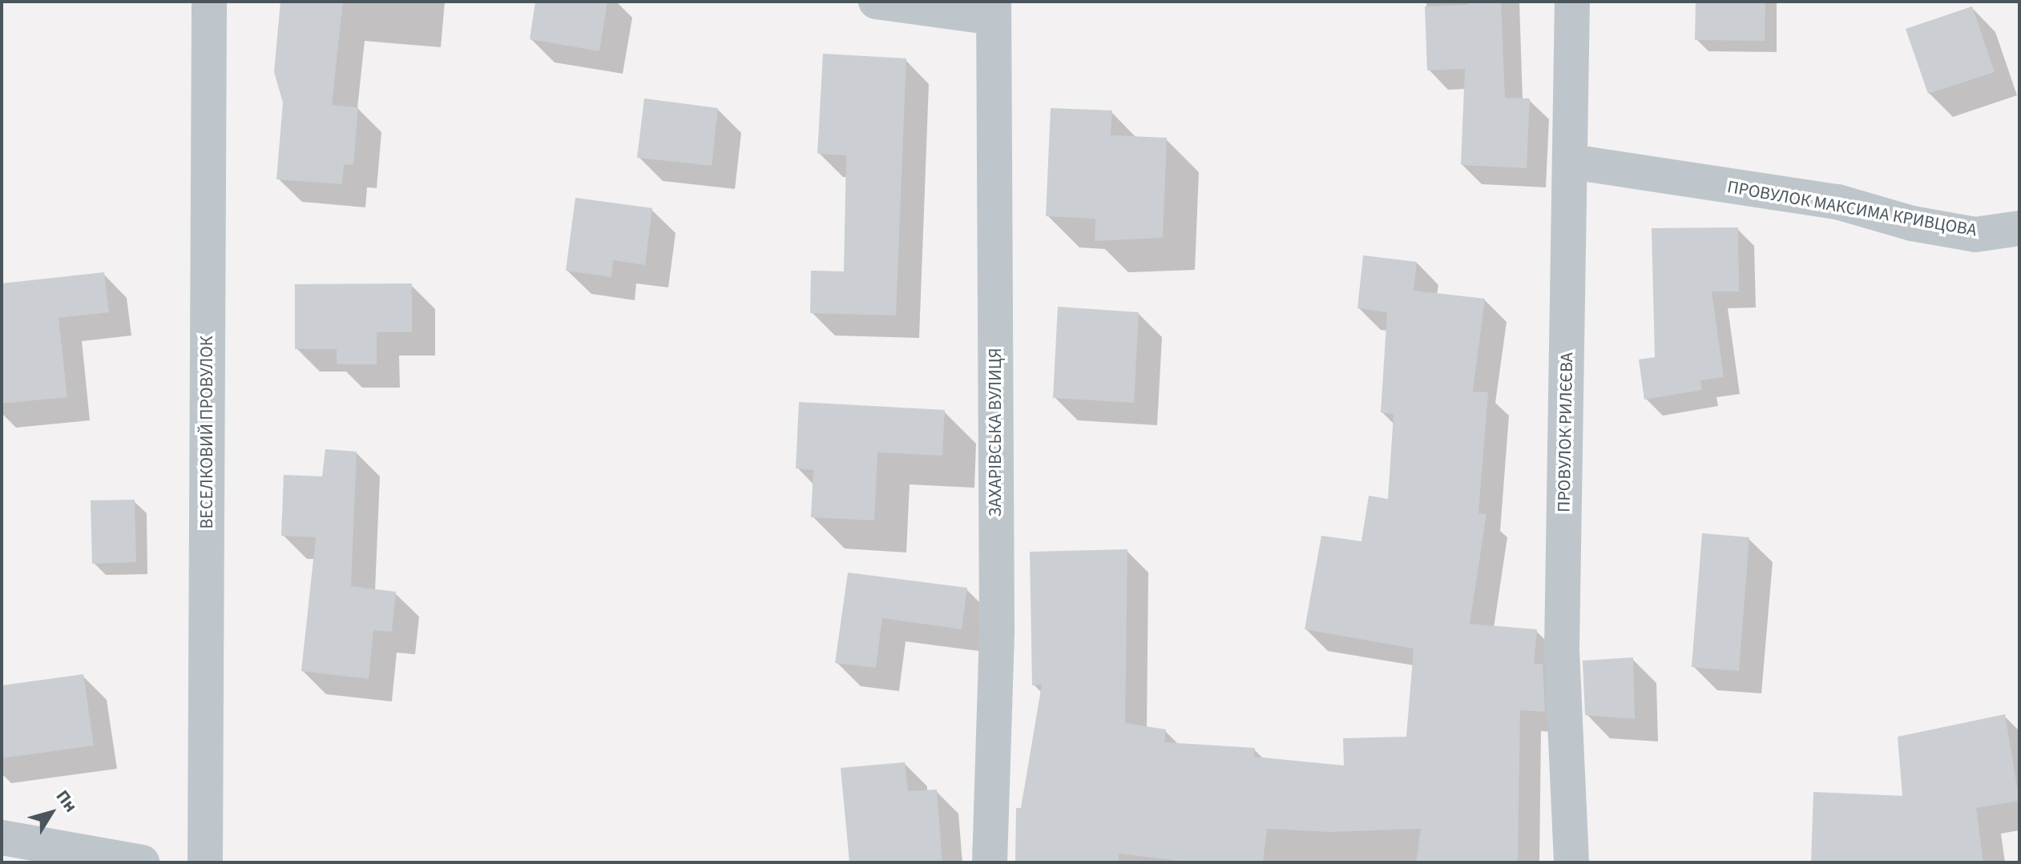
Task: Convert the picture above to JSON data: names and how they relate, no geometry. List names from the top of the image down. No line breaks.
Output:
{"streets":{"street":["ПРОВУЛОК МАКСИМА КРИВЦОВА","ВЕСЕЛКОВИЙ ПРОВУЛОК","ЗАХАРІВСЬКА ВУЛИЦЯ","ПРОВУЛОК РИЛЄЄВА"]},"crossings":[["ПРОВУЛОК МАКСИМА КРИВЦОВА","ПРОВУЛОК РИЛЄЄВА"]],"north":"top right"}
